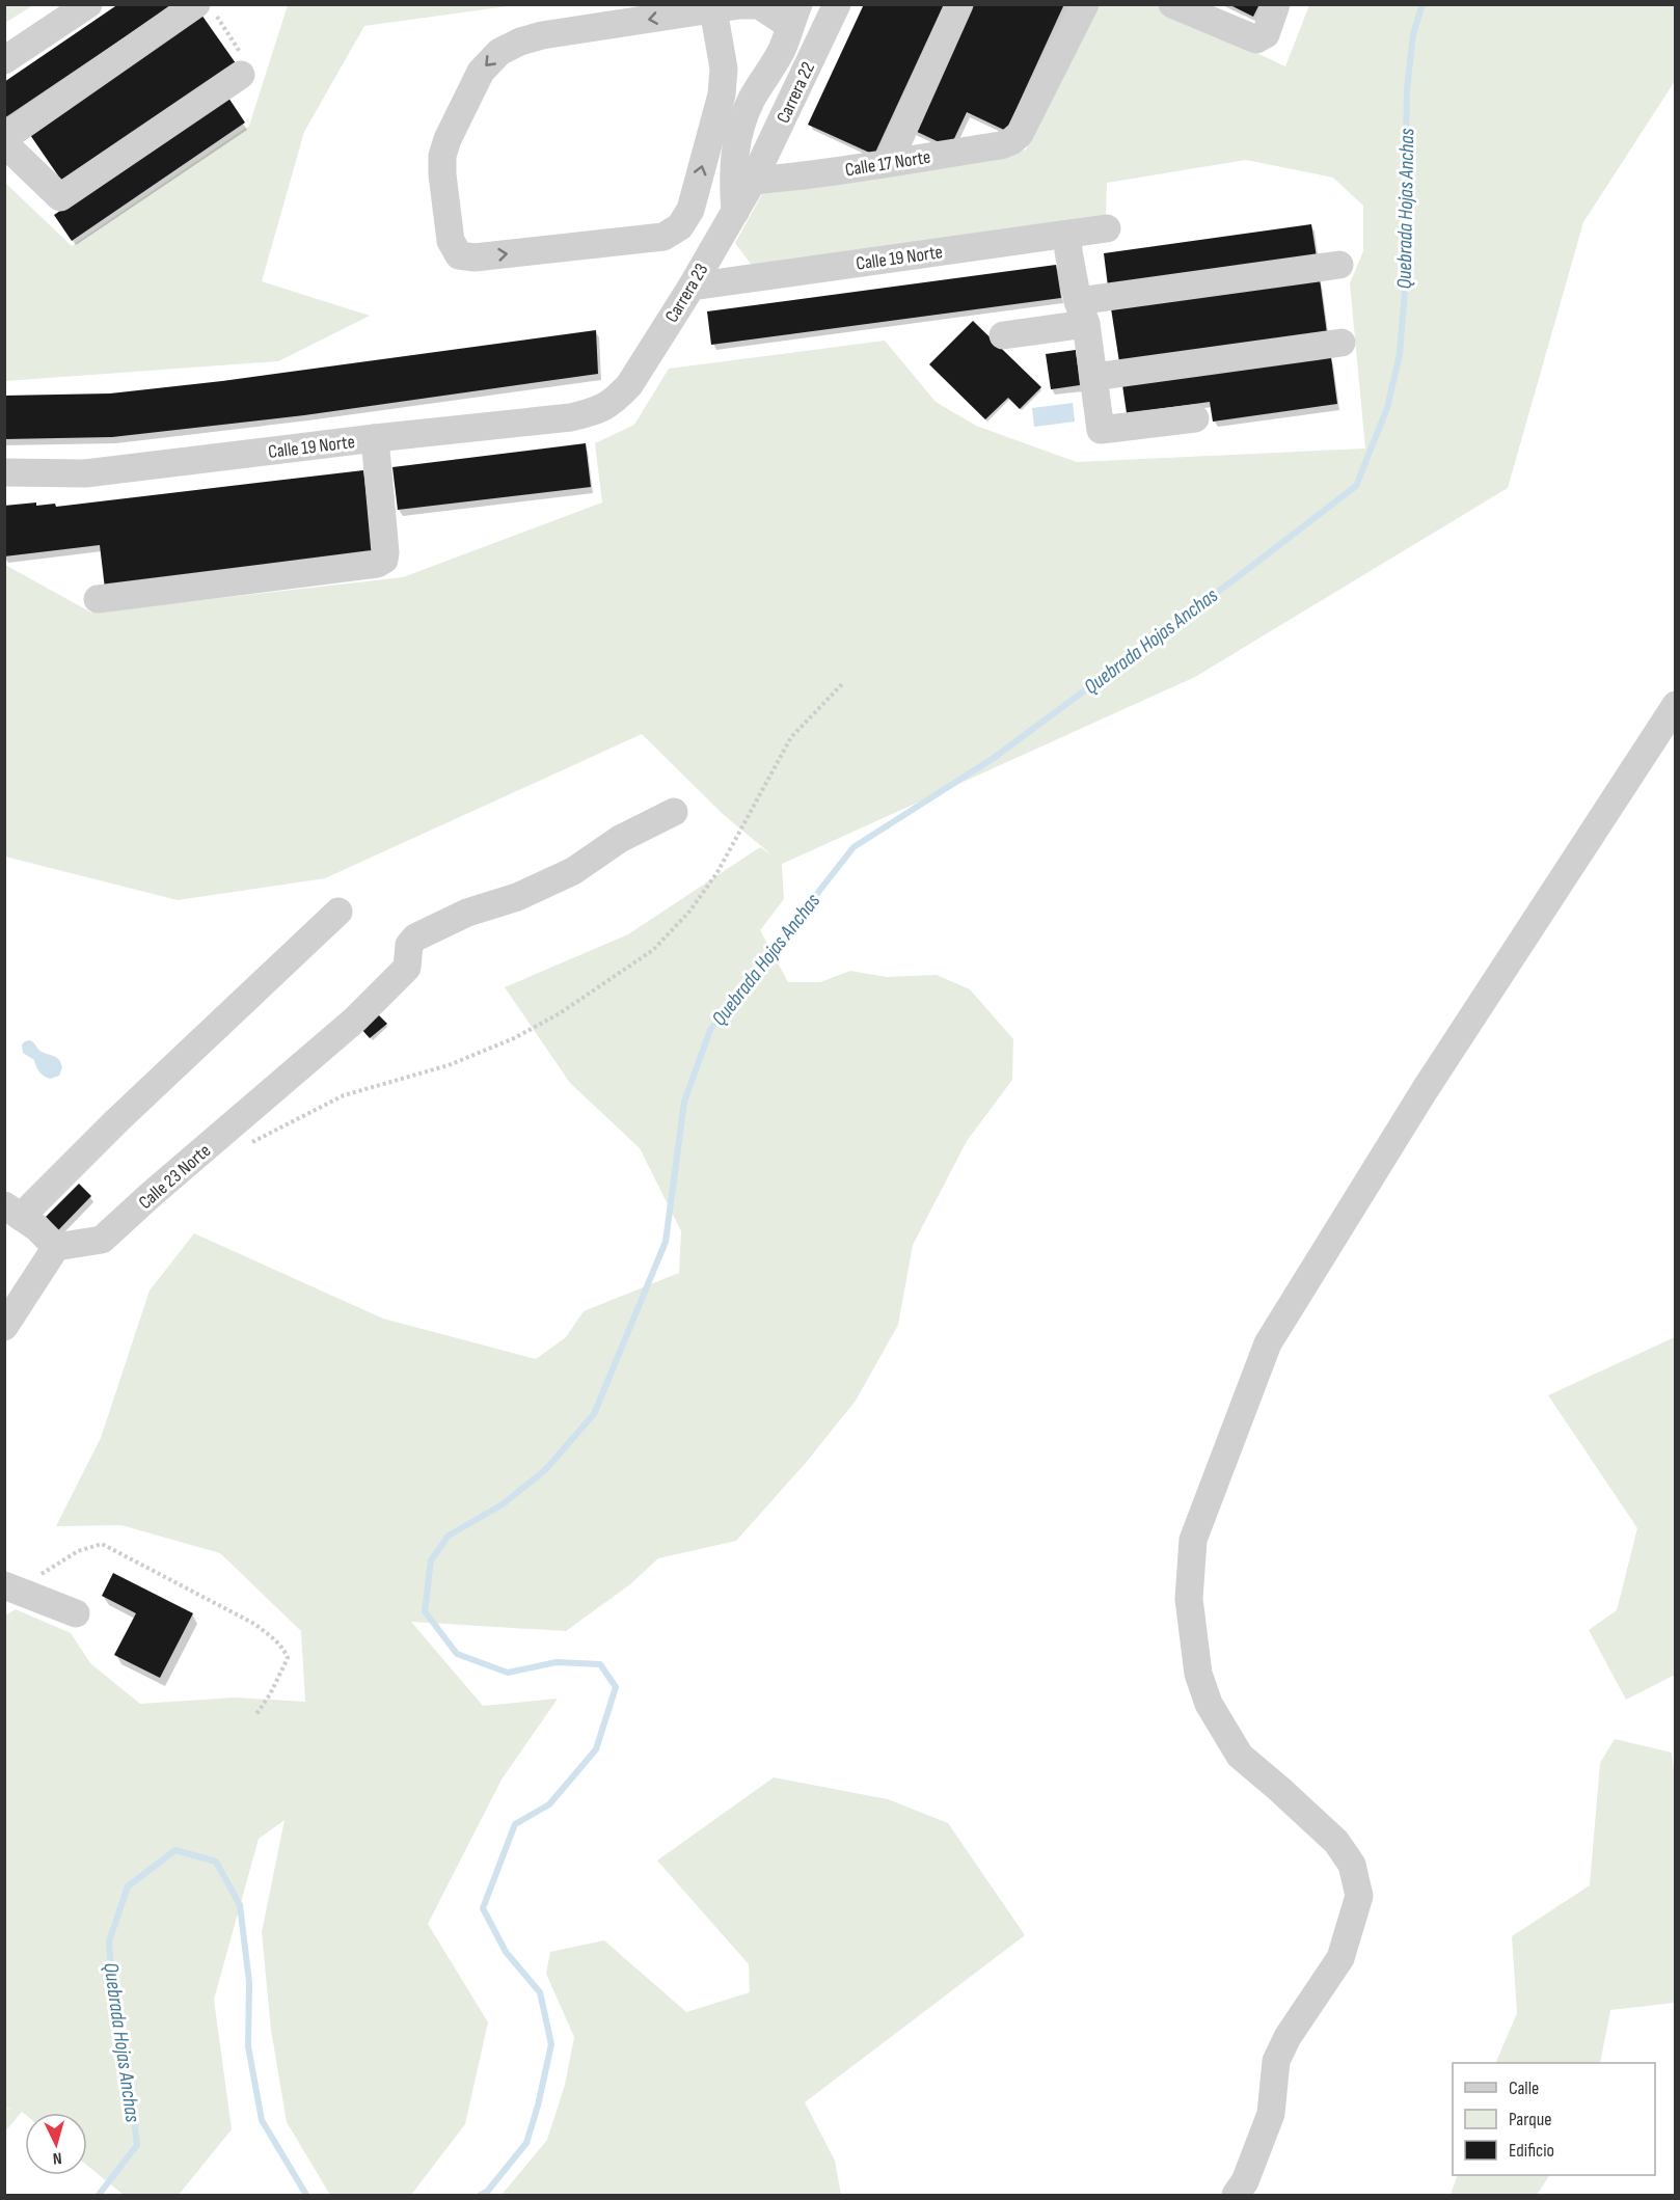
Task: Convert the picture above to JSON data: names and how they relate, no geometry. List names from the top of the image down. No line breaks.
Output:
{"streets":{"street":["Carrera 22","Calle 17 Norte","Calle 19 Norte","Carrera 23","Calle 23 Norte"]},"crossings":[["Carrera 22","Calle 17 Norte"],["Carrera 22","Carrera 23"],["Calle 17 Norte","Carrera 23"],["Calle 19 Norte","Carrera 23"]],"water":["Quebrada Hojas Anchas"],"legend":["Calle","Parque","Edificio"],"north":"bottom"}
